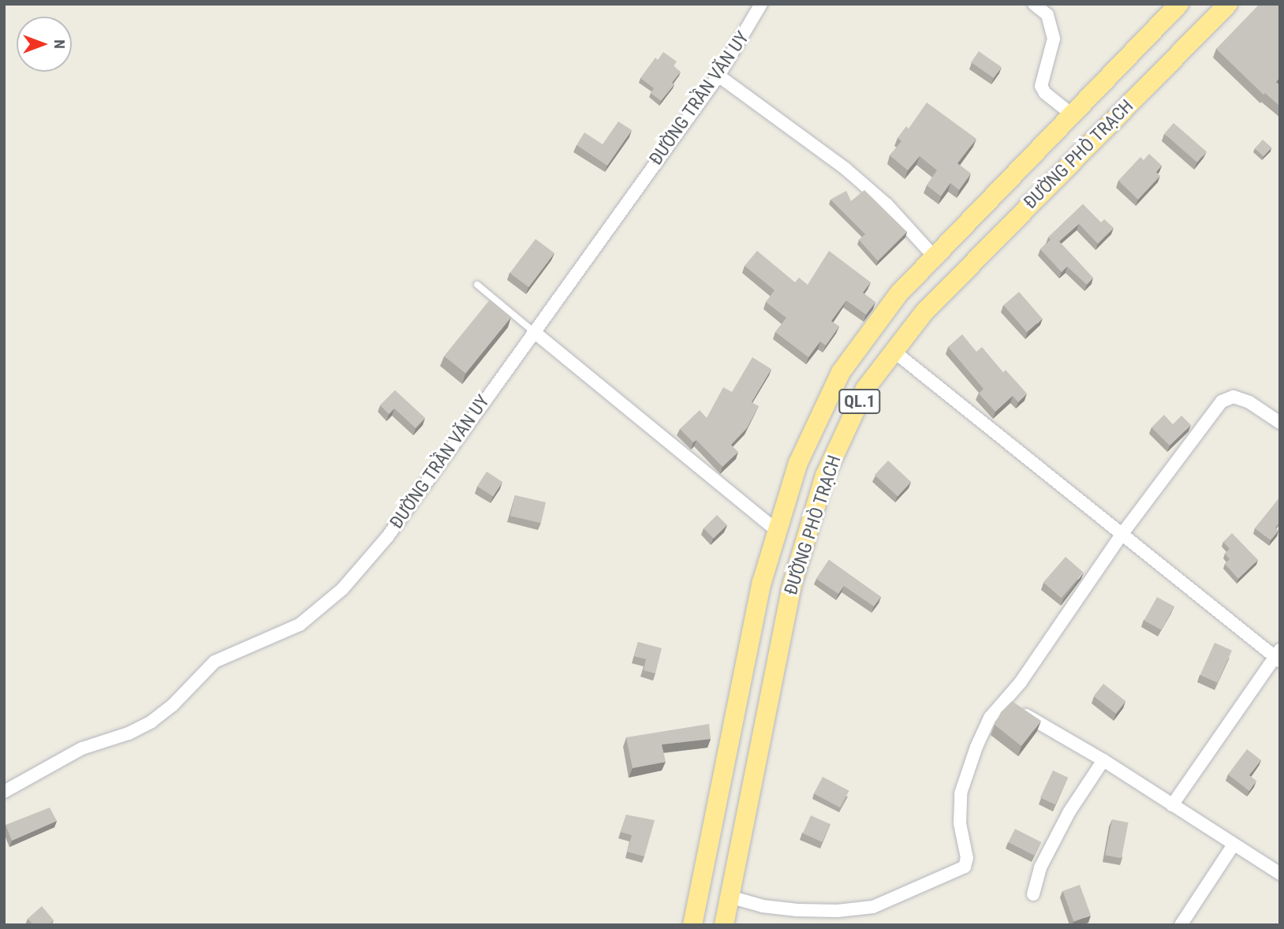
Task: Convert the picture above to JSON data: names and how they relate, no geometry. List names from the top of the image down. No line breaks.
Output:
{"streets":{"highway":["ĐƯỜNG PHÒ TRẠCH","QL.1"],"street":["ĐƯỜNG TRẦN VĂN UY"]},"north":"right"}
